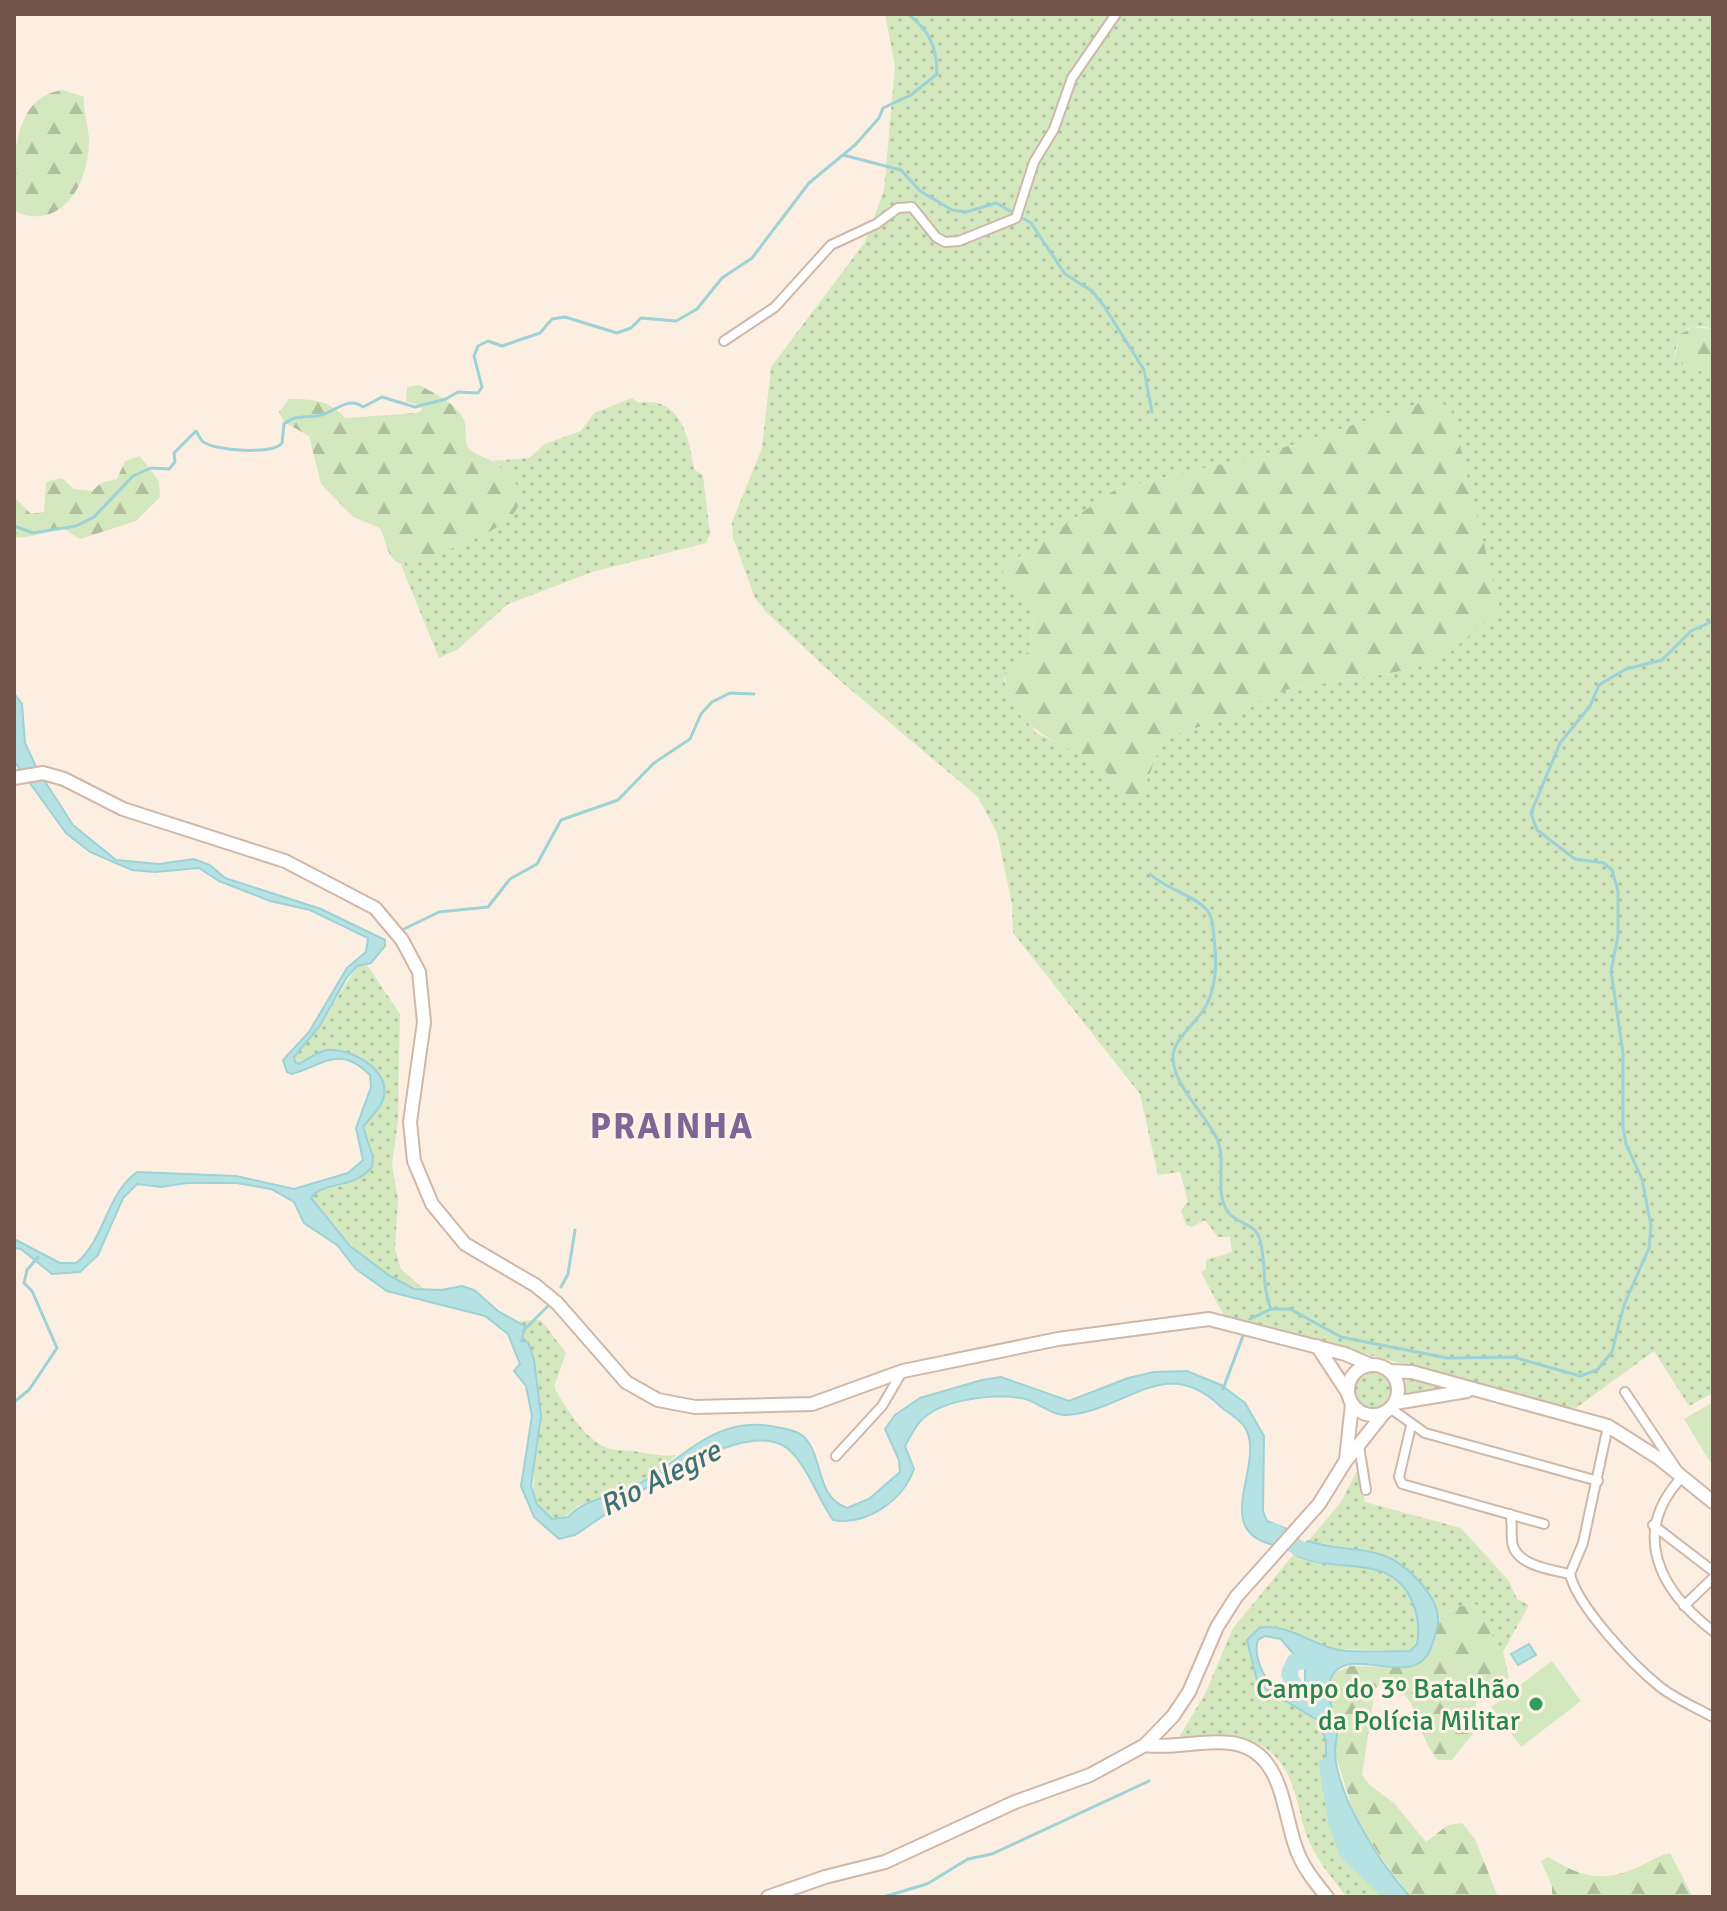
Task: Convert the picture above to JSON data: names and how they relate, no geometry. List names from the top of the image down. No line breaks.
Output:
{"districts":["PRAINHA"],"water":["Rio Alegre"],"places":["Campo do 3º Batalhão da Polícia Militar"]}
